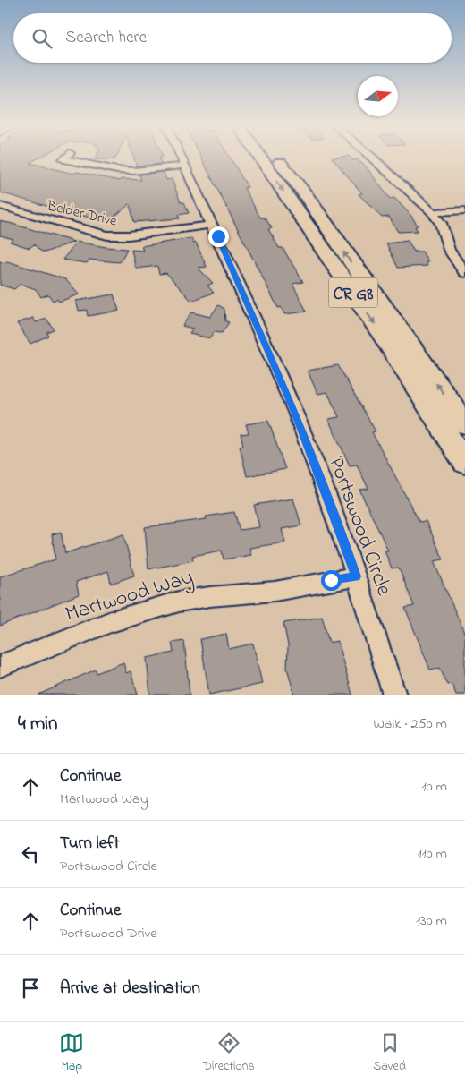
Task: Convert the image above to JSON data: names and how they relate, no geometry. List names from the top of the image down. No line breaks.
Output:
{"streets":{"main road":["CR G8"],"street":["Belder Drive","Portswood Circle","Martwood Way"]},"crossings":[["Belder Drive","Portswood Circle"],["Portswood Circle","Martwood Way"]],"north":"right","page":{"search":"Search here","heading":["4 min","Walk · 250 m"],"list":[["Continue","Martwood Way","10 m"],["Turn left","Portswood Circle","110 m"],["Continue","Portswood Drive","130 m"],"Arrive at destination"],"nav":["Map","Directions","Saved"]}}
